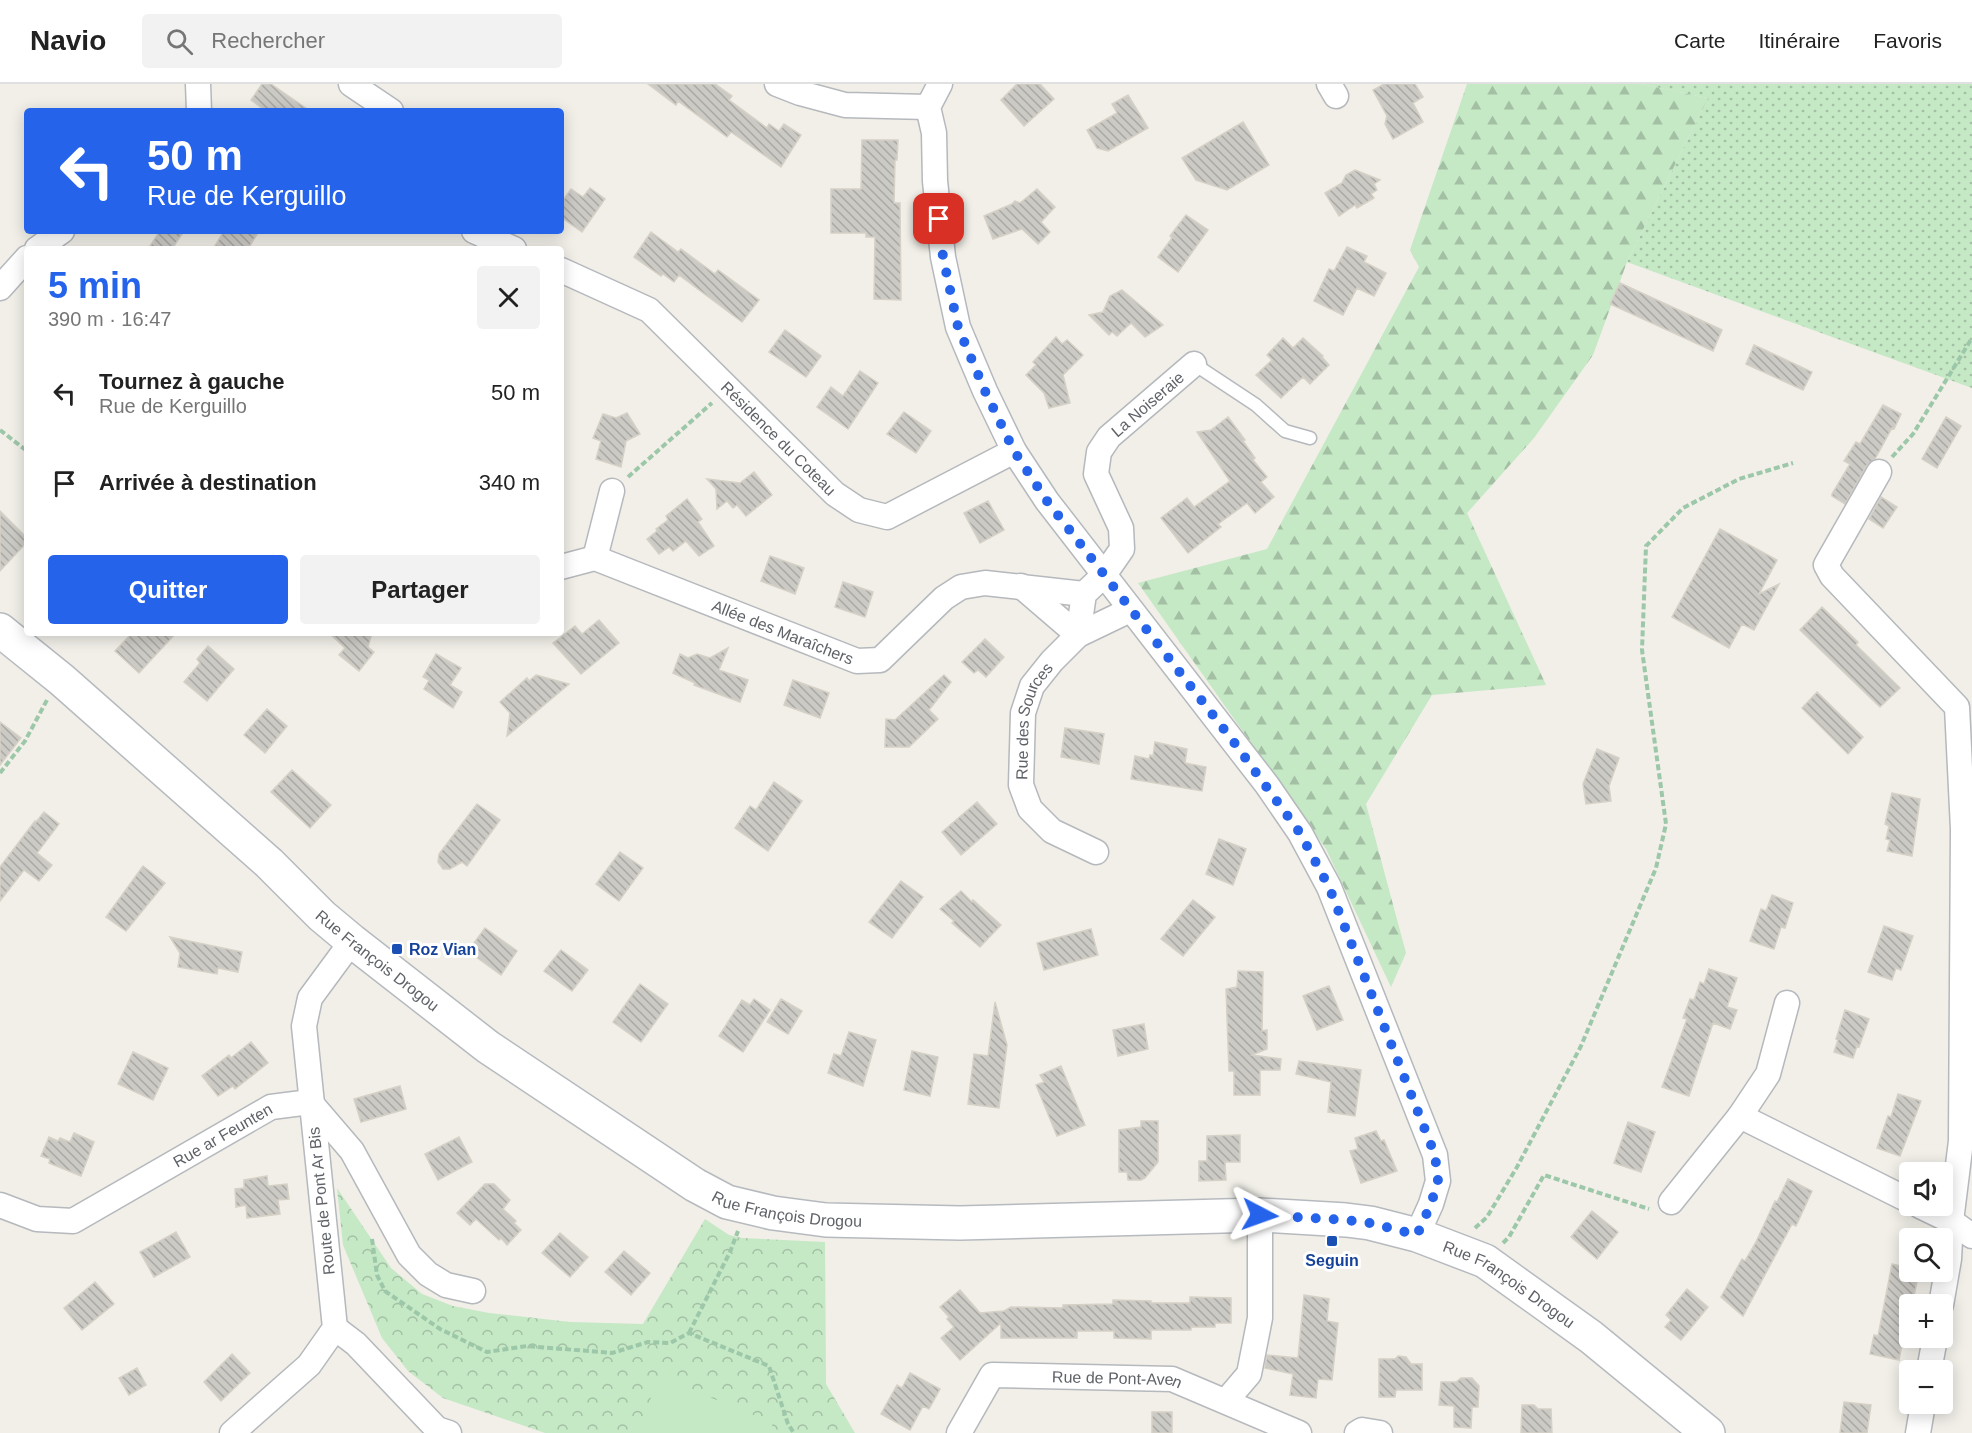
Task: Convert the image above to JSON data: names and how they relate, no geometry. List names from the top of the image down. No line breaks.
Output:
{"streets":{"street":["La Noiseraie","Résidence du Coteau","Allée des Maraîchers","Rue des Sources","Rue François Drogou","Rue ar Feunten","Route de Pont Ar Bis","Rue de Pont-Aven"]},"crossings":[["Rue François Drogou","Route de Pont Ar Bis"],["Rue ar Feunten","Route de Pont Ar Bis"]],"places":{"transit":["Roz Vian","Seguin"]},"page":{"header":"Navio","search":"Rechercher","nav":["Carte","Itinéraire","Favoris"],"turn":["50 m","Rue de Kerguillo"],"heading":["5 min","390 m · 16:47"],"list":[{"name":"Tournez à gauche","note":"Rue de Kerguillo","value":"50 m"},{"name":"Arrivée à destination","value":"340 m"}],"buttons":["Quitter","Partager"],"map_buttons":["+","−"]}}
